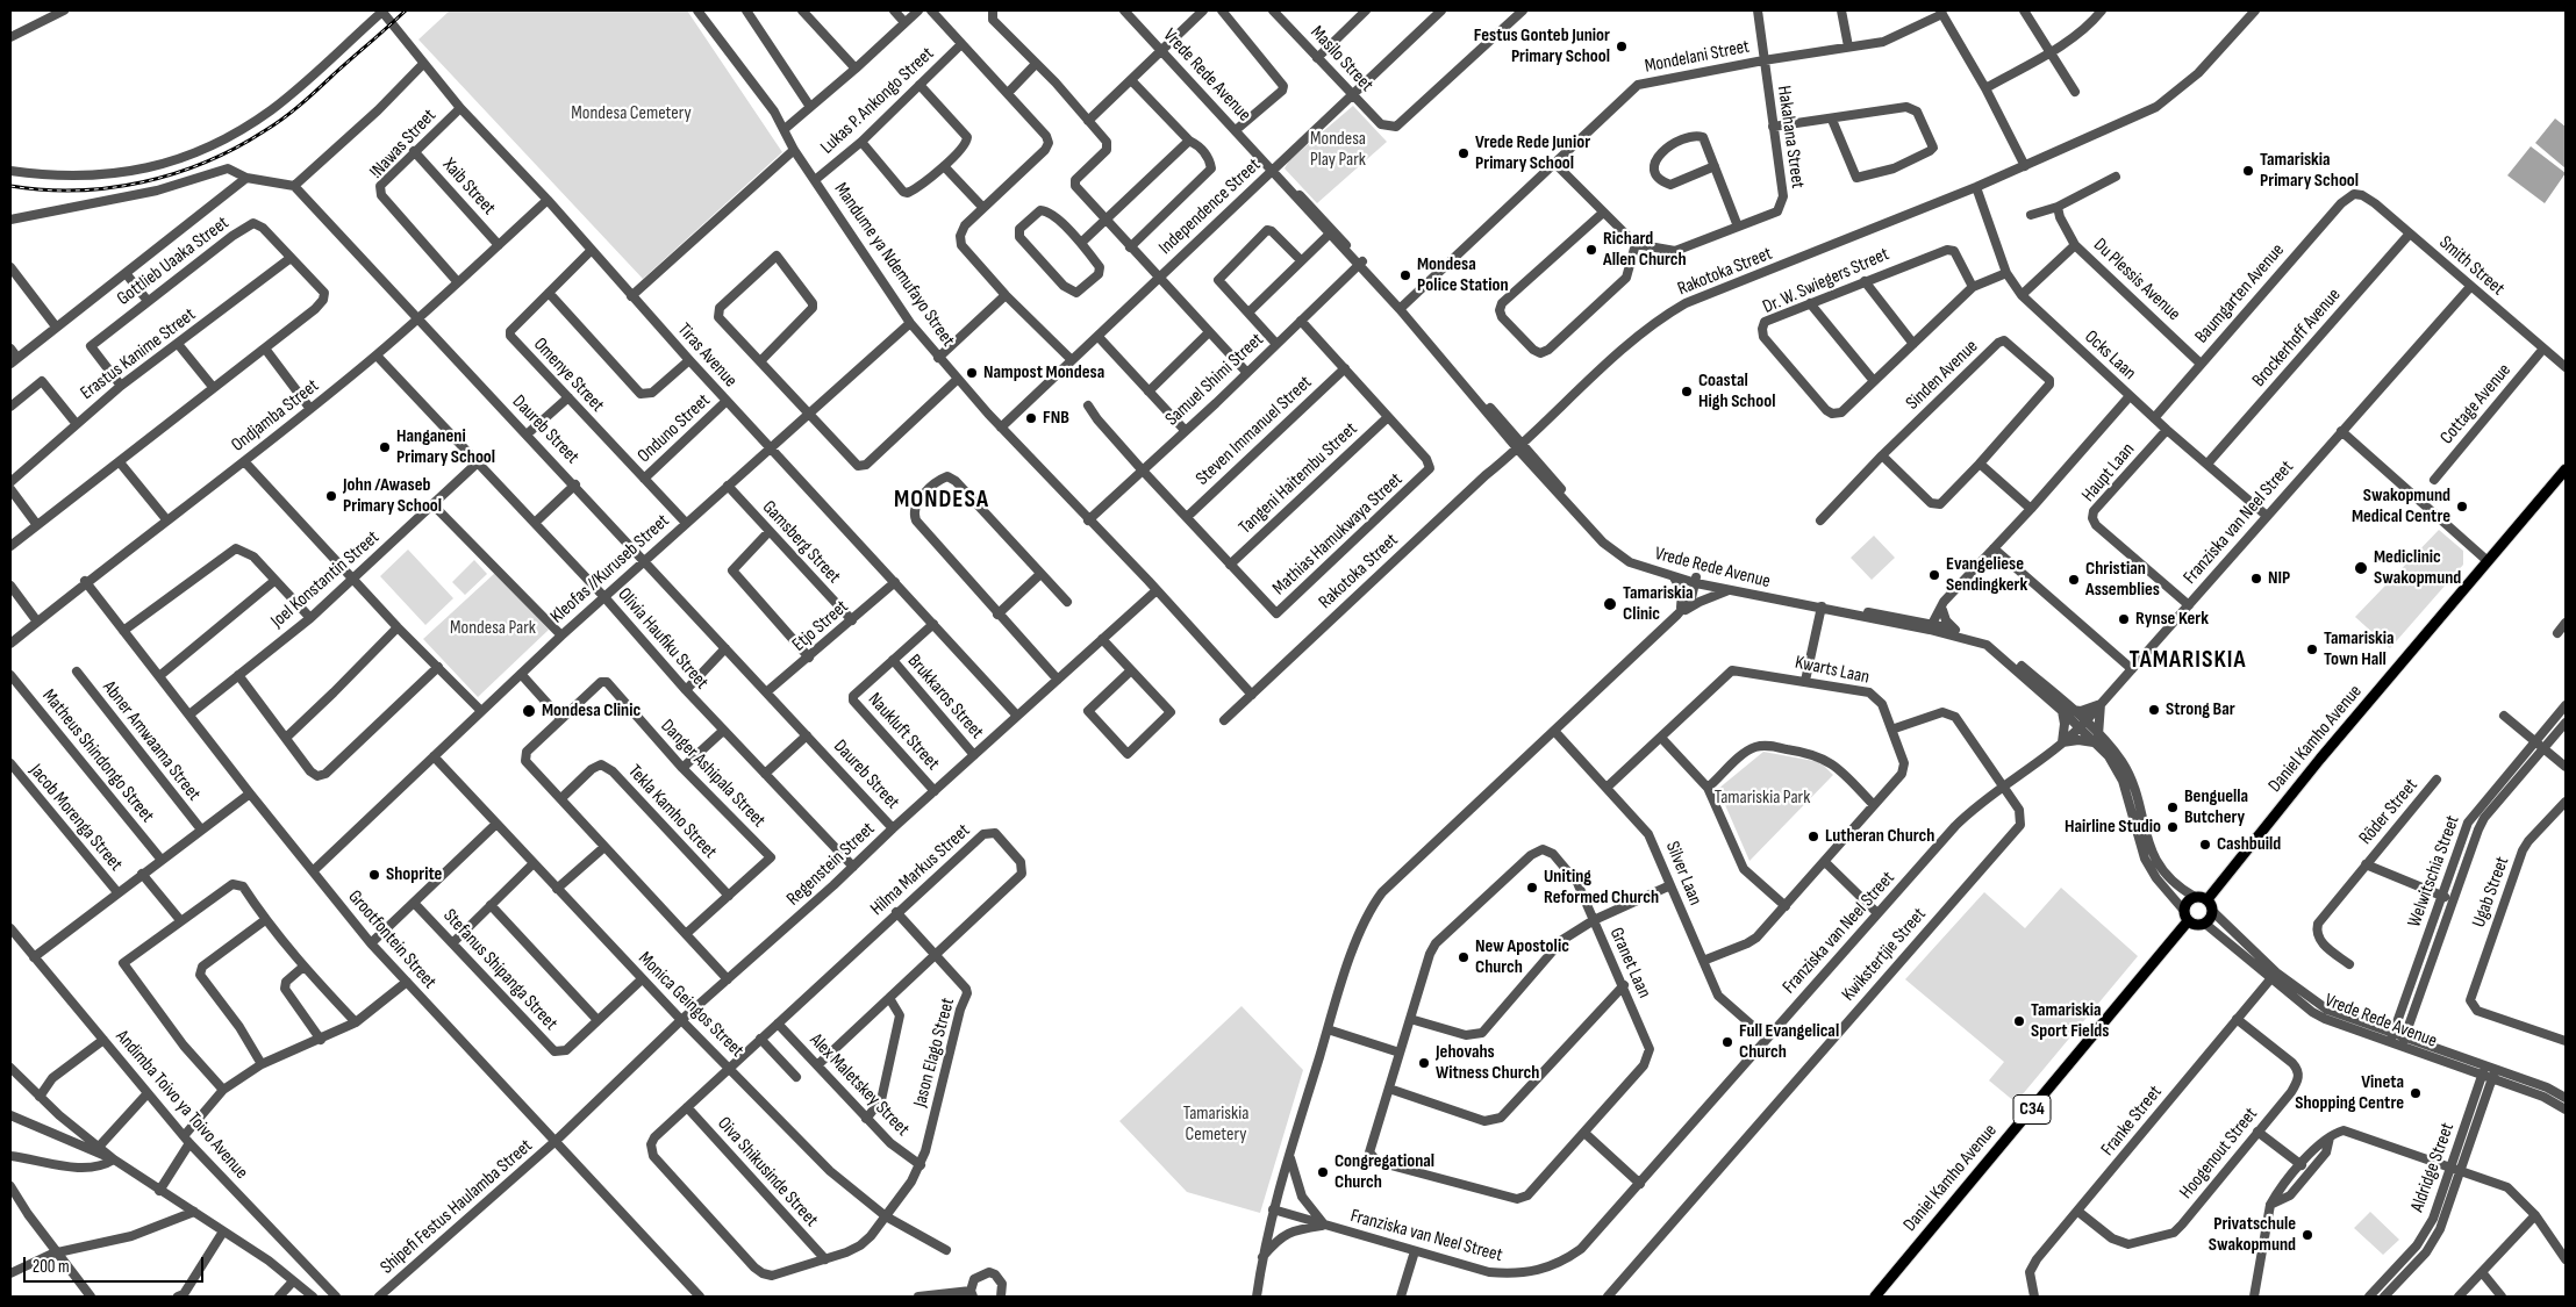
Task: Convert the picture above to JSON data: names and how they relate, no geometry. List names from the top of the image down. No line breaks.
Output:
{"streets":{"main road":["Daniel Kamho Avenue","C34"],"street":["Mondelani Street","Masilo Street","Vrede Rede Avenue","Lukas P. Ankongo Street","Hakahana Street","!Nawas Street","Xaib Street","Independence Street","Gottlieb Uaaka Street","Mandume ya Ndemufayo Street","Smith Street","Rakotoka Street","Du Plessis Avenue","Dr. W. Swiegers Street","Baumgarten Avenue","Brockerhoff Avenue","Erastus Kanime Street","Tiras Avenue","Ocks Laan","Omenye Street","Sinden Avenue","Samuel Shimi Street","Cottage Avenue","Ondjamba Street","Onduno Street","Daureb Street","Steven Immanuel Street","Haupt Laan","Tangeni Haitembu Street","Franziska van Neel Street","Mathias Hamukwaya Street","Gamsberg Street","Kleofas //Kuruseb Street","Joel Konstantin Street","Etjo Street","Olivia Haufiku Street","Kwarts Laan","Brukkaros Street","Naukluft Street","Abner Amwaama Street","Matheus Shindongo Street","Danger Ashipala Street","Tekla Kamho Street","Röder Street","Jacob Morenga Street","Regenstein Street","Hilma Markus Street","Welwitschia Street","Silver Laan","Ugab Street","Grootfontein Street","Kwikstertjie Street","Granet Laan","Stefanus Shipanga Street","Monica Geingos Street","Jason Elago Street","Alex Maletskey Street","Andimba Toivo ya Toivo Avenue","Franke Street","Hoogenout Street","Aldridge Street","Oiva Shikusinde Street","Shipefi Festus Haulamba Street"]},"crossings":[["Mondelani Street","Vrede Rede Avenue"],["Mondelani Street","Hakahana Street"],["Masilo Street","Independence Street"],["Vrede Rede Avenue","Independence Street"],["Vrede Rede Avenue","Rakotoka Street"],["Vrede Rede Avenue","Samuel Shimi Street"],["Vrede Rede Avenue","Franziska van Neel Street"],["Vrede Rede Avenue","Daniel Kamho Avenue"],["Vrede Rede Avenue","Welwitschia Street"],["Vrede Rede Avenue","Franke Street"],["Vrede Rede Avenue","Aldridge Street"],["Lukas P. Ankongo Street","Mandume ya Ndemufayo Street"],["!Nawas Street","Xaib Street"],["!Nawas Street","Tiras Avenue"],["!Nawas Street","Ondjamba Street"],["Xaib Street","Ondjamba Street"],["Independence Street","Mandume ya Ndemufayo Street"],["Gottlieb Uaaka Street","Erastus Kanime Street"],["Mandume ya Ndemufayo Street","Rakotoka Street"],["Mandume ya Ndemufayo Street","Samuel Shimi Street"],["Mandume ya Ndemufayo Street","Kleofas //Kuruseb Street"],["Mandume ya Ndemufayo Street","Regenstein Street"],["Smith Street","Baumgarten Avenue"],["Smith Street","Brockerhoff Avenue"],["Smith Street","Cottage Avenue"],["Smith Street","Franziska van Neel Street"],["Rakotoka Street","Ocks Laan"],["Du Plessis Avenue","Baumgarten Avenue"],["Du Plessis Avenue","Ocks Laan"],["Dr. W. Swiegers Street","Ocks Laan"],["Baumgarten Avenue","Ocks Laan"],["Brockerhoff Avenue","Ocks Laan"],["Tiras Avenue","Omenye Street"],["Tiras Avenue","Ondjamba Street"],["Tiras Avenue","Onduno Street"],["Tiras Avenue","Kleofas //Kuruseb Street"],["Tiras Avenue","Etjo Street"],["Tiras Avenue","Naukluft Street"],["Tiras Avenue","Regenstein Street"],["Ocks Laan","Haupt Laan"],["Ocks Laan","Franziska van Neel Street"],["Omenye Street","Onduno Street"],["Omenye Street","Kleofas //Kuruseb Street"],["Samuel Shimi Street","Mathias Hamukwaya Street"],["Ondjamba Street","Daureb Street"],["Ondjamba Street","Olivia Haufiku Street"],["Ondjamba Street","Grootfontein Street"],["Daureb Street","Kleofas //Kuruseb Street"],["Daureb Street","Etjo Street"],["Daureb Street","Regenstein Street"],["Steven Immanuel Street","Mathias Hamukwaya Street"],["Haupt Laan","Franziska van Neel Street"],["Tangeni Haitembu Street","Mathias Hamukwaya Street"],["Franziska van Neel Street","Silver Laan"],["Franziska van Neel Street","Kwikstertjie Street"],["Gamsberg Street","Kleofas //Kuruseb Street"],["Gamsberg Street","Etjo Street"],["Kleofas //Kuruseb Street","Olivia Haufiku Street"],["Kleofas //Kuruseb Street","Grootfontein Street"],["Kleofas //Kuruseb Street","Monica Geingos Street"],["Joel Konstantin Street","Olivia Haufiku Street"],["Joel Konstantin Street","Grootfontein Street"],["Olivia Haufiku Street","Regenstein Street"],["Kwarts Laan","Silver Laan"],["Kwarts Laan","Kwikstertjie Street"],["Brukkaros Street","Naukluft Street"],["Brukkaros Street","Regenstein Street"],["Naukluft Street","Regenstein Street"],["Danger Ashipala Street","Tekla Kamho Street"],["Danger Ashipala Street","Regenstein Street"],["Röder Street","Welwitschia Street"],["Regenstein Street","Grootfontein Street"],["Regenstein Street","Monica Geingos Street"],["Regenstein Street","Shipefi Festus Haulamba Street"],["Hilma Markus Street","Monica Geingos Street"],["Hilma Markus Street","Jason Elago Street"],["Hilma Markus Street","Alex Maletskey Street"],["Hilma Markus Street","Oiva Shikusinde Street"],["Grootfontein Street","Shipefi Festus Haulamba Street"],["Stefanus Shipanga Street","Monica Geingos Street"],["Monica Geingos Street","Jason Elago Street"],["Jason Elago Street","Alex Maletskey Street"],["Jason Elago Street","Oiva Shikusinde Street"],["Franke Street","Hoogenout Street"]],"districts":["MONDESA","TAMARISKIA"],"parks":["Mondesa Cemetery","Mondesa Play Park","Mondesa Park","Tamariskia Park","Tamariskia Cemetery"],"places":["Festus Gonteb Junior Primary School","Vrede Rede Junior Primary School","Tamariskia Primary School","Richard Allen Church","Mondesa Police Station","Nampost Mondesa","Coastal High School","FNB","Hanganeni Primary School","John /Awaseb Primary School","Swakopmund Medical Centre","Mediclinic Swakopmund","Evangeliese Sendingkerk","NIP","Christian Assemblies","Tamariskia Clinic","Rynse Kerk","Tamariskia Town Hall","Strong Bar","Mondesa Clinic","Benguella Butchery","Hairline Studio","Lutheran Church","Cashbuild","Shoprite","Uniting Reformed Church","New Apostolic Church","Tamariskia Sport Fields","Full Evangelical Church","Jehovahs Witness Church","Vineta Shopping Centre","Congregational Church","Privatschule Swakopmund"],"scale_bar":"200 m"}
